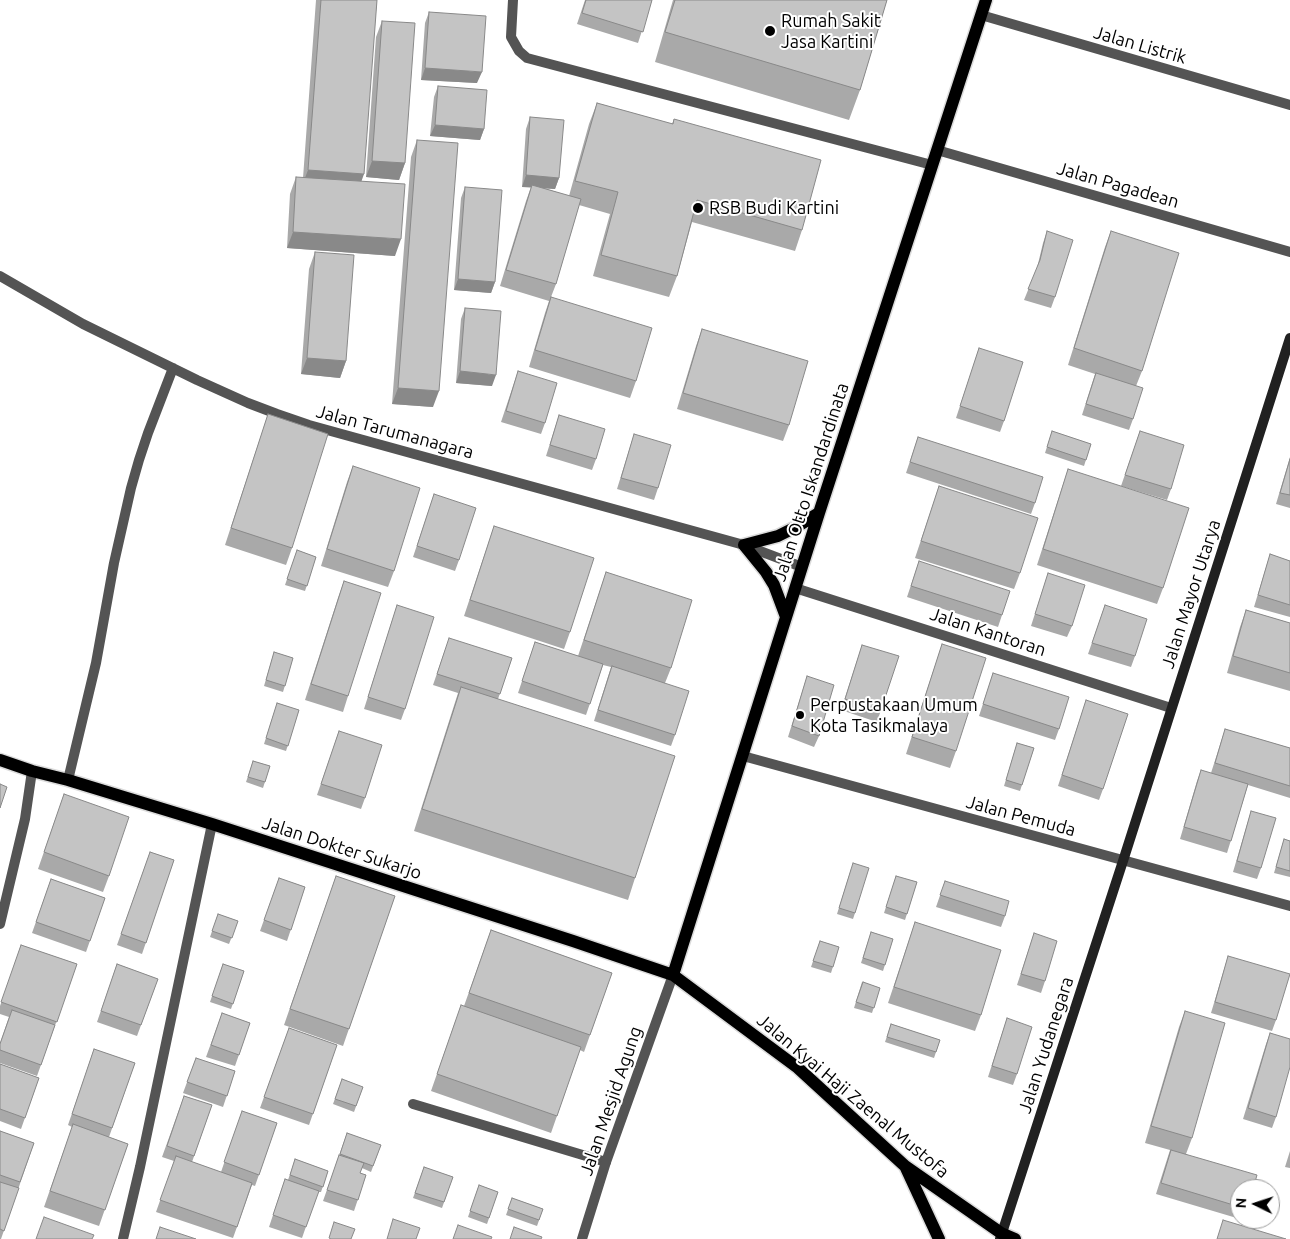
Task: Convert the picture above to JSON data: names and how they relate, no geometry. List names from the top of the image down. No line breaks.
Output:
{"streets":{"main road":["Jalan Otto Iskandardinata","Jalan Mayor Utarya","Jalan Dokter Sukarjo","Jalan Yudanegara","Jalan Kyai Haji Zaenal Mustofa"],"street":["Jalan Listrik","Jalan Pagadean","Jalan Tarumanagara","Jalan Kantoran","Jalan Pemuda","Jalan Mesjid Agung"]},"crossings":[["Jalan Listrik","Jalan Otto Iskandardinata"],["Jalan Pagadean","Jalan Otto Iskandardinata"],["Jalan Tarumanagara","Jalan Otto Iskandardinata"],["Jalan Otto Iskandardinata","Jalan Kantoran"],["Jalan Otto Iskandardinata","Jalan Pemuda"],["Jalan Otto Iskandardinata","Jalan Dokter Sukarjo"],["Jalan Otto Iskandardinata","Jalan Kyai Haji Zaenal Mustofa"],["Jalan Otto Iskandardinata","Jalan Mesjid Agung"],["Jalan Mayor Utarya","Jalan Kantoran"],["Jalan Mayor Utarya","Jalan Pemuda"],["Jalan Mayor Utarya","Jalan Yudanegara"],["Jalan Pemuda","Jalan Yudanegara"],["Jalan Dokter Sukarjo","Jalan Kyai Haji Zaenal Mustofa"],["Jalan Dokter Sukarjo","Jalan Mesjid Agung"],["Jalan Yudanegara","Jalan Kyai Haji Zaenal Mustofa"],["Jalan Kyai Haji Zaenal Mustofa","Jalan Mesjid Agung"]],"places":["Rumah Sakit Jasa Kartini","RSB Budi Kartini","Perpustakaan Umum Kota Tasikmalaya"],"north":"left"}
